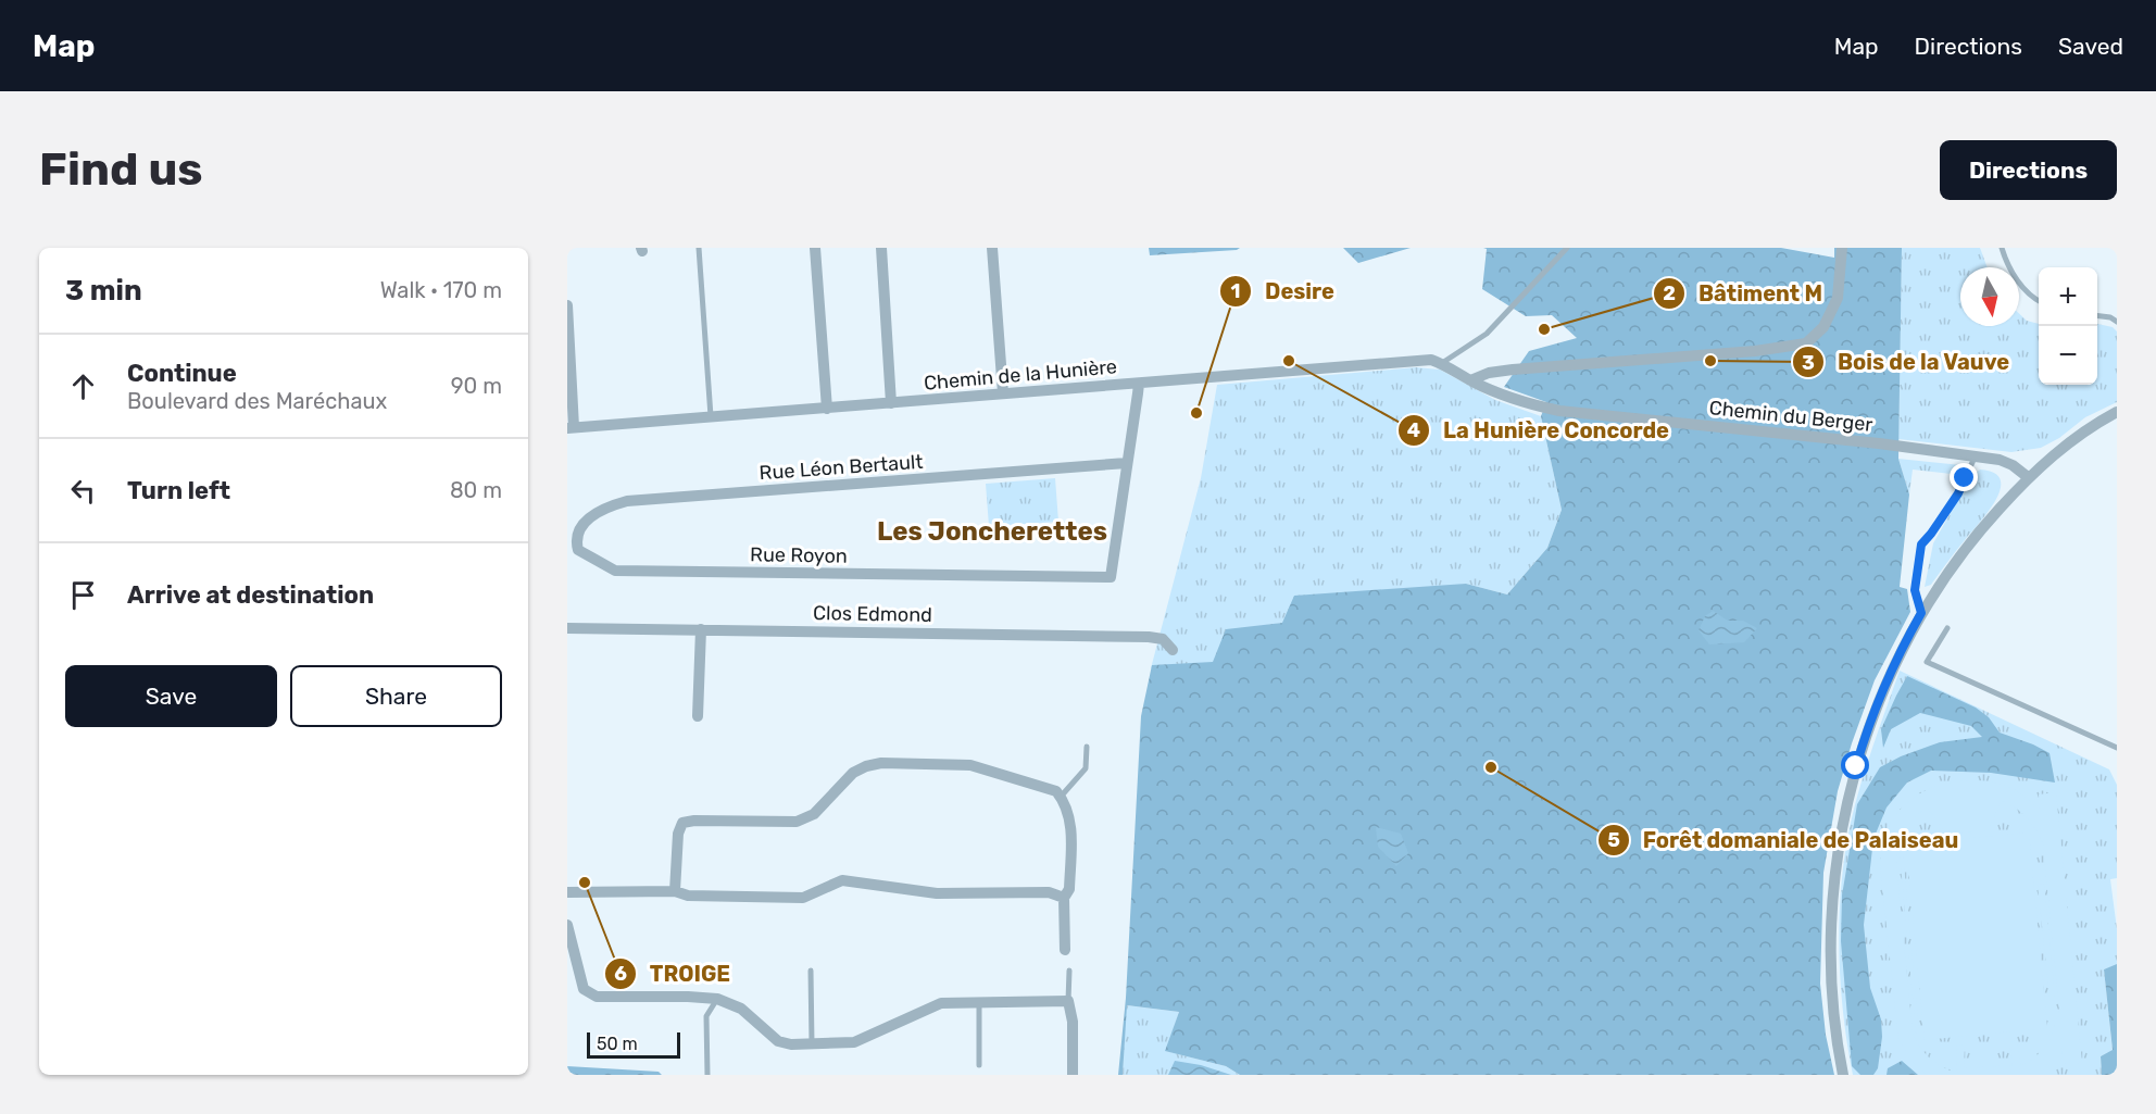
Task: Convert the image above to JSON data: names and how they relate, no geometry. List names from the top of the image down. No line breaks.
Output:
{"streets":{"street":["Chemin de la Hunière","Chemin du Berger","Rue Léon Bertault","Rue Royon","Clos Edmond"]},"crossings":[["Chemin de la Hunière","Chemin du Berger"],["Rue Léon Bertault","Rue Royon"]],"districts":["Les Joncherettes"],"places":["Bâtiment M","La Hunière Concorde","Bois de la Vauve","Desire","Forêt domaniale de Palaiseau","TROIGE"],"scale_bar":"50 m","north":"bottom","page":{"header":"Map","nav":["Map","Directions","Saved"],"buttons":["Directions",["Save","Share"]],"title":"Find us","heading":["3 min","Walk · 170 m"],"map_buttons":["+","−"],"list":[["Continue","Boulevard des Maréchaux","90 m"],["Turn left","80 m"],"Arrive at destination"],"scale":"50 m"}}
